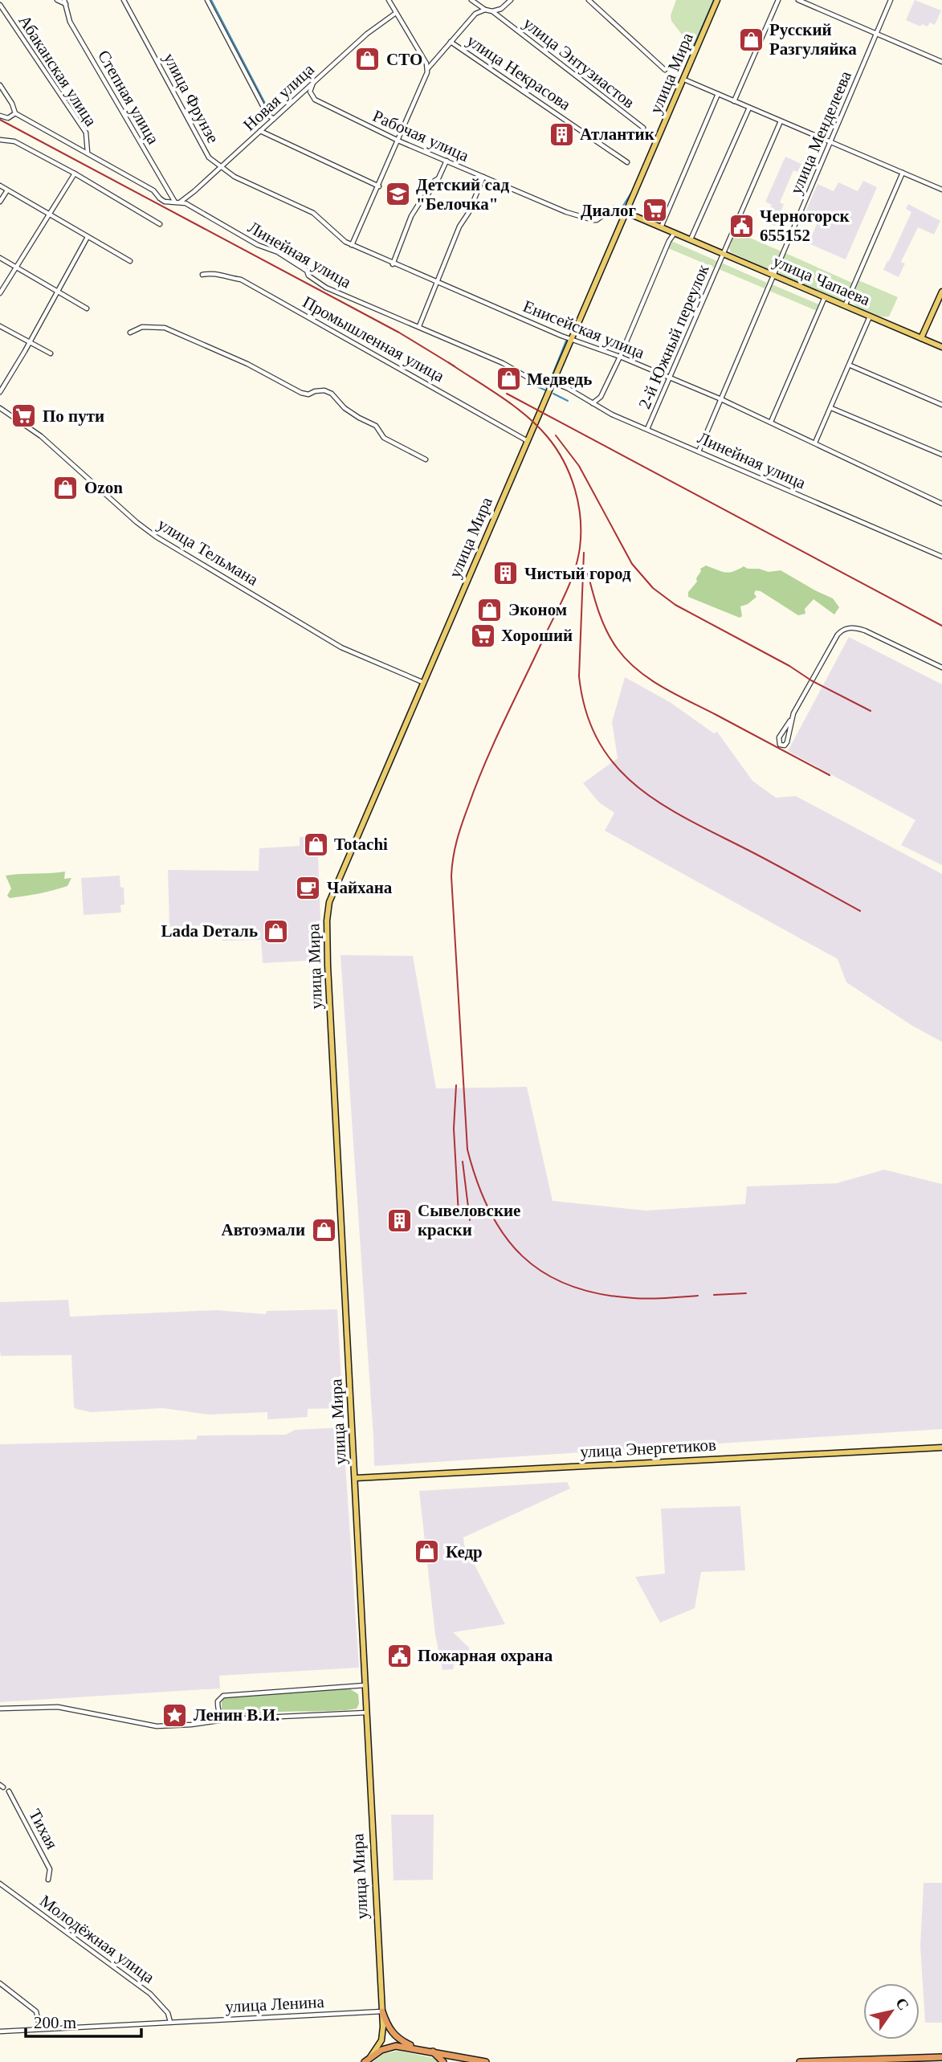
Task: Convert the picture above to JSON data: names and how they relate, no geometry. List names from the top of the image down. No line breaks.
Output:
{"streets":{"main road":["улица Мира","улица Чапаева","улица Энергетиков"],"street":["улица Энтузиастов","Абаканская улица","улица Некрасова","Степная улица","Новая улица","улица Фрунзе","улица Менделеева","Рабочая улица","Линейная улица","Енисейская улица","2-й Южный переулок","Промышленная улица","улица Тельмана","Тихая","Молодёжная улица","улица Ленина"]},"crossings":[["Абаканская улица","Линейная улица"],["улица Мира","Линейная улица"],["улица Мира","улица Чапаева"],["улица Мира","Енисейская улица"],["улица Мира","Промышленная улица"],["улица Мира","улица Тельмана"],["улица Мира","улица Энергетиков"],["улица Мира","улица Ленина"],["Степная улица","Линейная улица"],["Новая улица","улица Фрунзе"],["Новая улица","Рабочая улица"],["Новая улица","Линейная улица"],["улица Фрунзе","Енисейская улица"],["улица Менделеева","Линейная улица"],["улица Менделеева","улица Чапаева"],["улица Менделеева","Енисейская улица"],["Линейная улица","2-й Южный переулок"],["улица Чапаева","2-й Южный переулок"],["Енисейская улица","2-й Южный переулок"],["Молодёжная улица","улица Ленина"]],"places":{"shop":["Русский Разгуляйка","СТО","Медведь","Ozon","Эконом","Totachi","Lada Dеталь","Автоэмали","Кедр"],"building":["Атлантик","Чистый город","Сывеловские краски"],"school or university":["Детский сад \"Белочка\""],"supermarket":["Диалог","По пути","Хороший"],"public building":["Черногорск 655152","Пожарная охрана"],"cafe":["Чайхана"],"place":["Ленин В.И."]},"scale_bar":"200 m","north":"top right"}
